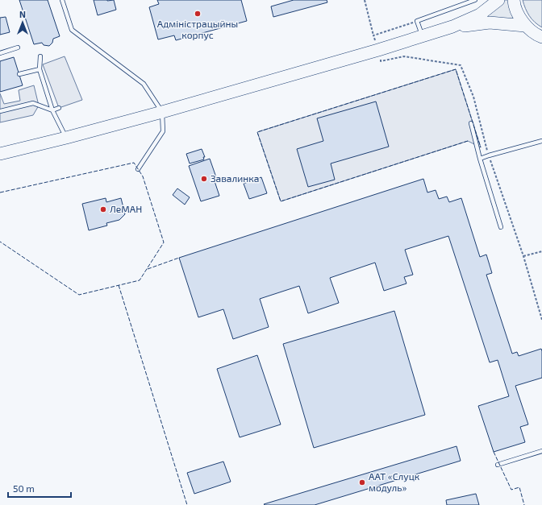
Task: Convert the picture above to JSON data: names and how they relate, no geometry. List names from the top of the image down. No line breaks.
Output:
{"places":["Адміністрацыйны корпус","Завалинка","ЛеМАН","ААТ «Слуцк модуль»"],"scale_bar":"50 m","north":"top"}
